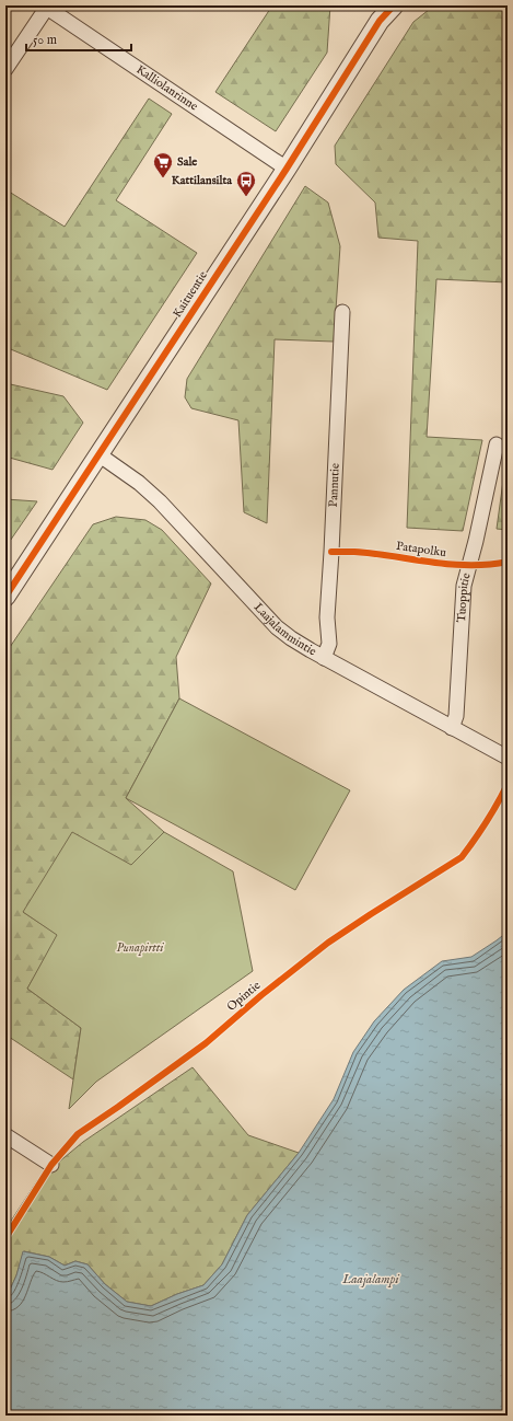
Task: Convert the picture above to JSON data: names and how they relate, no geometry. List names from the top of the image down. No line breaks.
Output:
{"streets":{"street":["Kalliolanrinne","Kaituentie","Pannutie","Tuoppitie","Laajalammintie"],"cycle path":["Patapolku","Opintie"]},"crossings":[["Kalliolanrinne","Kaituentie"],["Kaituentie","Laajalammintie"],["Pannutie","Laajalammintie"],["Tuoppitie","Laajalammintie"]],"water":["Laajalampi"],"parks":["Punapirtti"],"places":{"supermarket":["Sale"],"bus stop":["Kattilansilta"]},"scale_bar":"50 m"}
